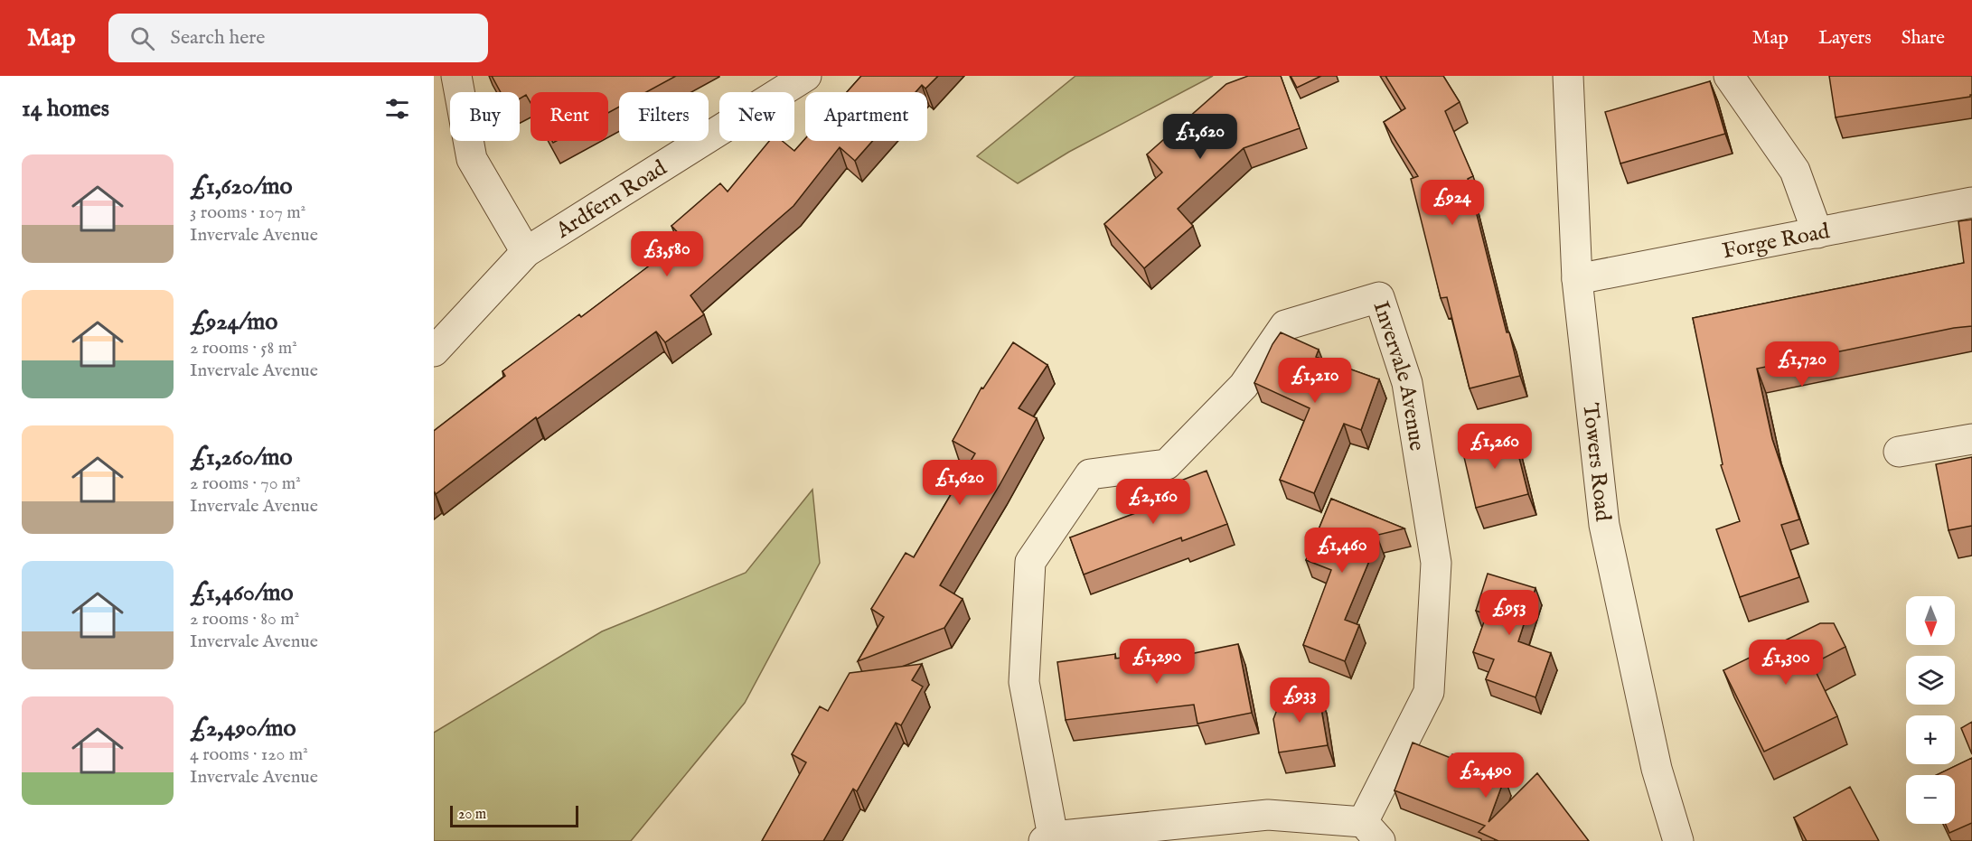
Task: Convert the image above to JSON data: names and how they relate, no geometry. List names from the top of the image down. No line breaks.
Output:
{"streets":{"street":["Ardfern Road","Forge Road","Invervale Avenue","Towers Road"]},"crossings":[["Forge Road","Towers Road"]],"scale_bar":"20 m","north":"bottom","page":{"header":"Map","search":"Search here","nav":["Map","Layers","Share"],"heading":"14 homes","chip":["Buy","Rent","Filters","New","Apartment"],"price":["£1,620","£924","£3,580","£1,720","£1,210","£1,260","£1,620","£2,160","£1,460","£953","£1,290","£1,300","£933","£2,490"],"list":[{"name":"£1,620/mo","note":"3 rooms · 107 m² · Invervale Avenue"},{"name":"£924/mo","note":"2 rooms · 58 m² · Invervale Avenue"},{"name":"£1,260/mo","note":"2 rooms · 70 m² · Invervale Avenue"},{"name":"£1,460/mo","note":"2 rooms · 80 m² · Invervale Avenue"},{"name":"£2,490/mo","note":"4 rooms · 120 m² · Invervale Avenue"}],"map_buttons":["+","−"],"scale":"20 m"}}
